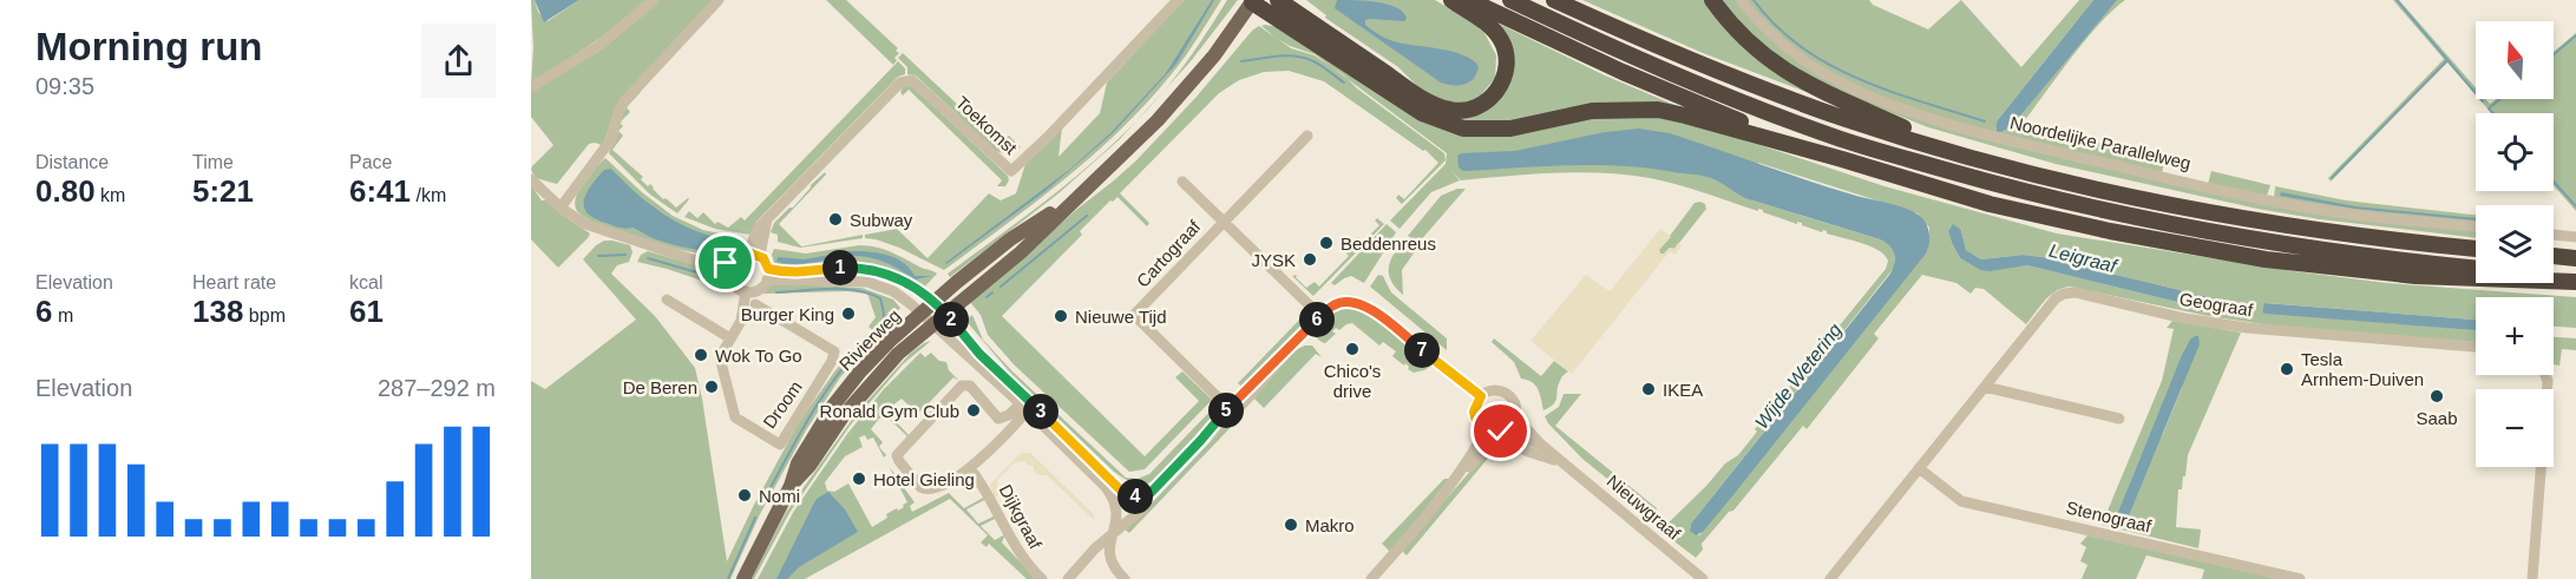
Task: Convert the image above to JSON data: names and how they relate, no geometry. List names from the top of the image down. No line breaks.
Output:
{"streets":{"main road":["Rivierweg"],"street":["Toekomst","Noordelijke Parallelweg","Cartograaf","Geograaf","Droom","Nieuwgraaf","Dijkgraaf","Stenograaf"]},"crossings":[["Toekomst","Droom"],["Geograaf","Stenograaf"]],"water":["Leigraaf","Wijde Wetering"],"places":["Subway","Beddenreus","JYSK","Burger King","Nieuwe Tijd","Chico's drive","Wok To Go","Tesla Arnhem-Duiven","De Beren","IKEA","Saab","Ronald Gym Club","Hotel Gieling","Nomi","Makro"],"north":"top","page":{"heading":["Morning run","09:35"],"map_buttons":["+","−"],"stats":[["Distance","0.80 km"],["Time","5:21"],["Pace","6:41 /km"],["Elevation","6 m"],["Heart rate","138 bpm"],["kcal","61"]],"pins":["1","2","6","7","5","3","4"],"chart":["Elevation","287–292 m"]}}
